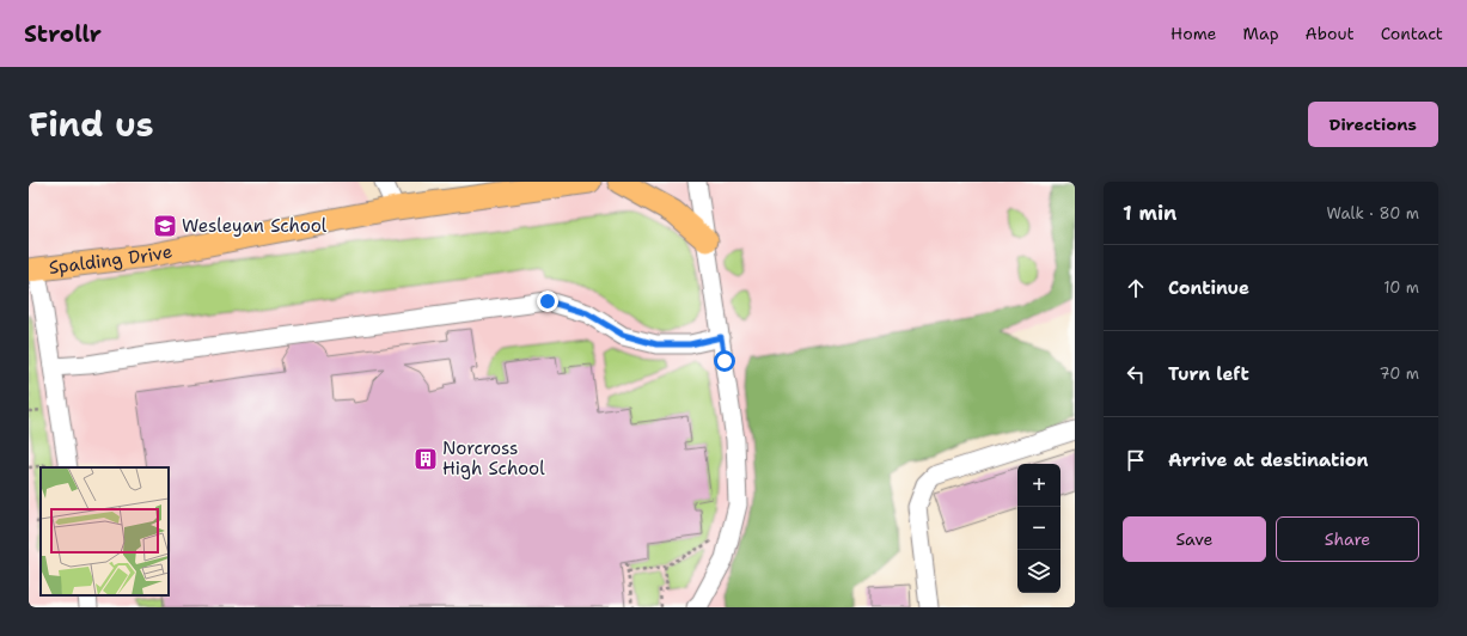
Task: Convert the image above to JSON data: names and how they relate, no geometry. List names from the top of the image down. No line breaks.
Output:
{"streets":{"main road":["Spalding Drive"]},"places":{"school or university":["Wesleyan School"],"building":["Norcross High School"]},"page":{"header":"Strollr","nav":["Home","Map","About","Contact"],"title":"Find us","buttons":["Directions",["Save","Share"]],"heading":["1 min","Walk · 80 m"],"list":[["Continue","10 m"],["Turn left","70 m"],"Arrive at destination"],"map_buttons":["+","−"]}}
